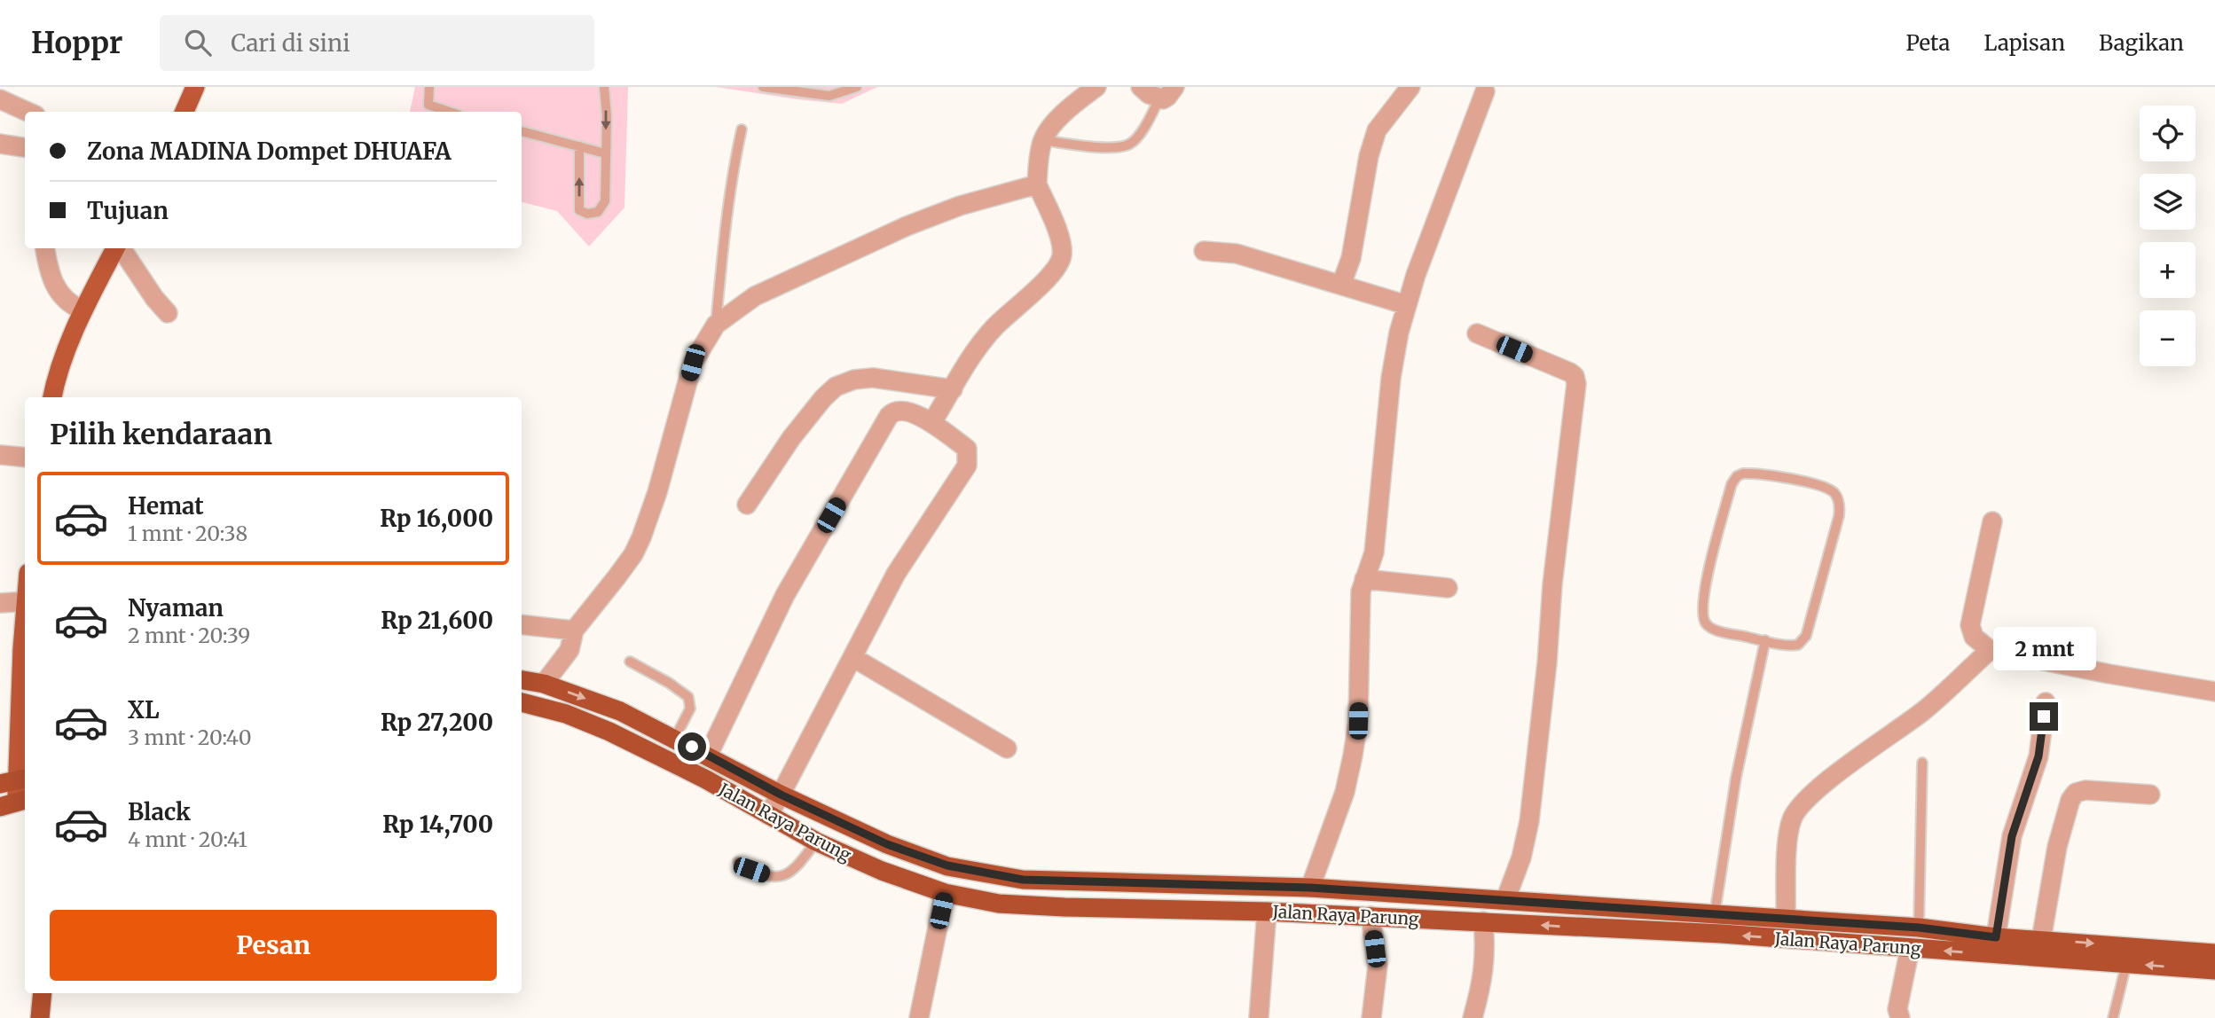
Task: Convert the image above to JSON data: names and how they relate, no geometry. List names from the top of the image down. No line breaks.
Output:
{"streets":{"highway":["Jalan Raya Parung"]},"page":{"header":"Hoppr","search":"Cari di sini","nav":["Peta","Lapisan","Bagikan"],"map_buttons":["+","−"],"banner":["Zona MADINA Dompet DHUAFA","Tujuan"],"heading":"Pilih kendaraan","list":[{"name":"Hemat","note":"1 mnt · 20:38","value":"Rp 16,000"},{"name":"Nyaman","note":"2 mnt · 20:39","value":"Rp 21,600"},{"name":"XL","note":"3 mnt · 20:40","value":"Rp 27,200"},{"name":"Black","note":"4 mnt · 20:41","value":"Rp 14,700"}],"bubble":"2 mnt","buttons":"Pesan"}}
